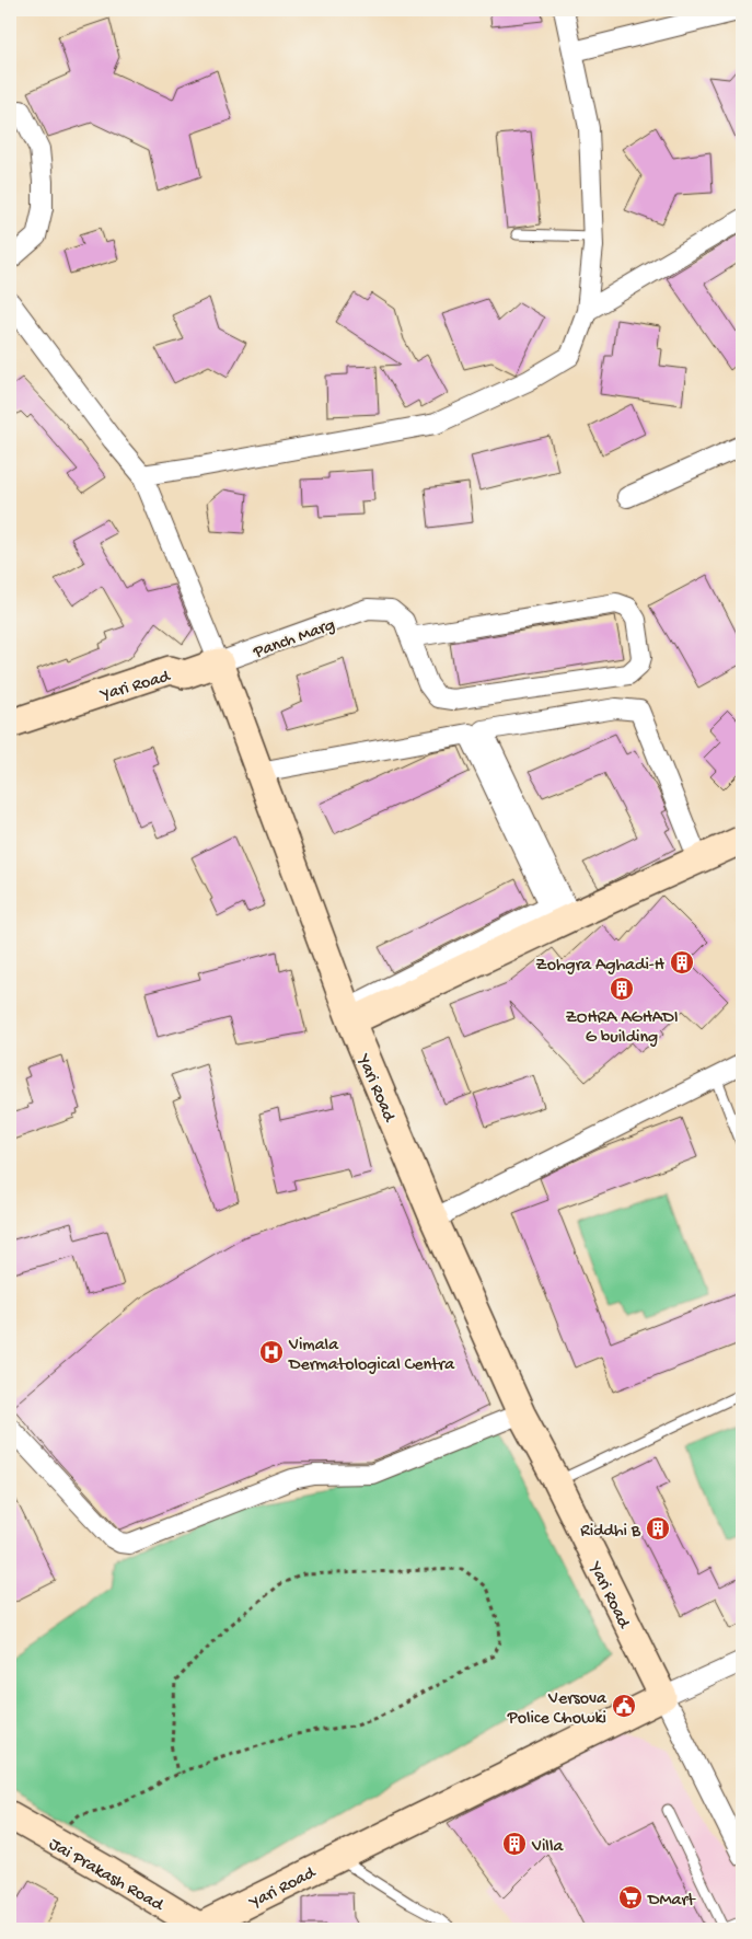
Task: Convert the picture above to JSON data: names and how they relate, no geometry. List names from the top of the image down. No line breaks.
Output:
{"streets":{"street":["Panch Marg","Yari Road","Jai Prakash Road"]},"crossings":[["Panch Marg","Yari Road"],["Yari Road","Jai Prakash Road"]],"places":{"building":["Zohgra Aghadi-H","ZOHRA AGHADI G building","Riddhi B","Villa"],"hospital":["Vimala Dermatological Centra"],"public building":["Versova Police Chowki"],"supermarket":["DMart"]}}
